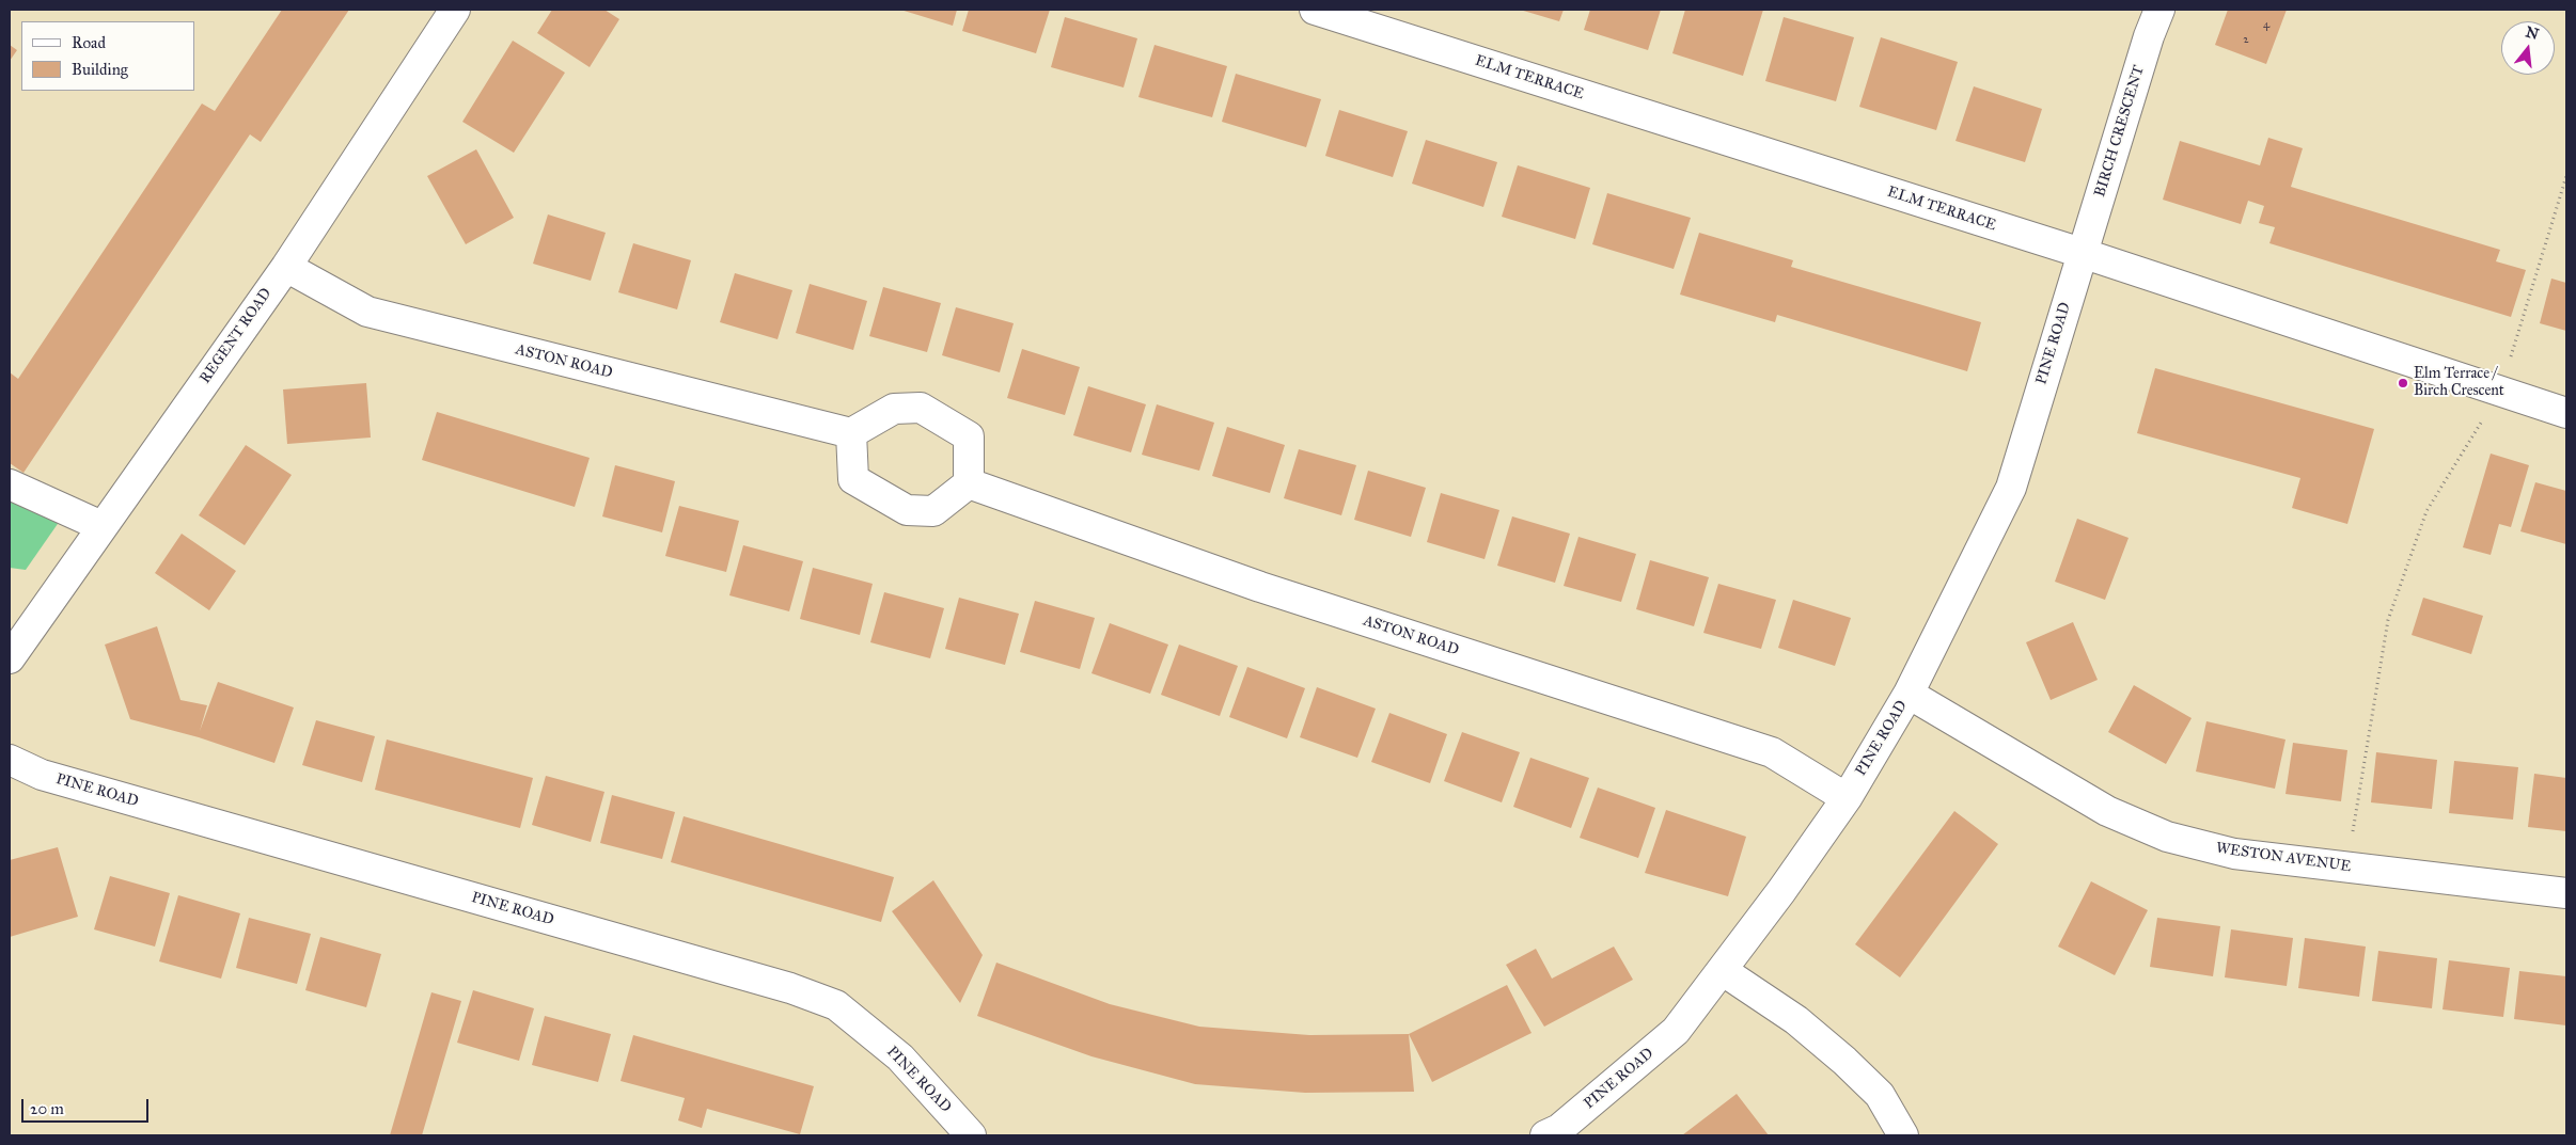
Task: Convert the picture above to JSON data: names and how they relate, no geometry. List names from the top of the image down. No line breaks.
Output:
{"streets":{"street":["ELM TERRACE","BIRCH CRESCENT","REGENT ROAD","PINE ROAD","ASTON ROAD","WESTON AVENUE"]},"crossings":[["ELM TERRACE","BIRCH CRESCENT"],["ELM TERRACE","PINE ROAD"],["BIRCH CRESCENT","PINE ROAD"],["REGENT ROAD","ASTON ROAD"],["PINE ROAD","ASTON ROAD"],["PINE ROAD","WESTON AVENUE"]],"places":["Elm Terrace / Birch Crescent"],"house_numbers":["4","2"],"legend":["Road","Building"],"scale_bar":"20 m","north":"top"}
